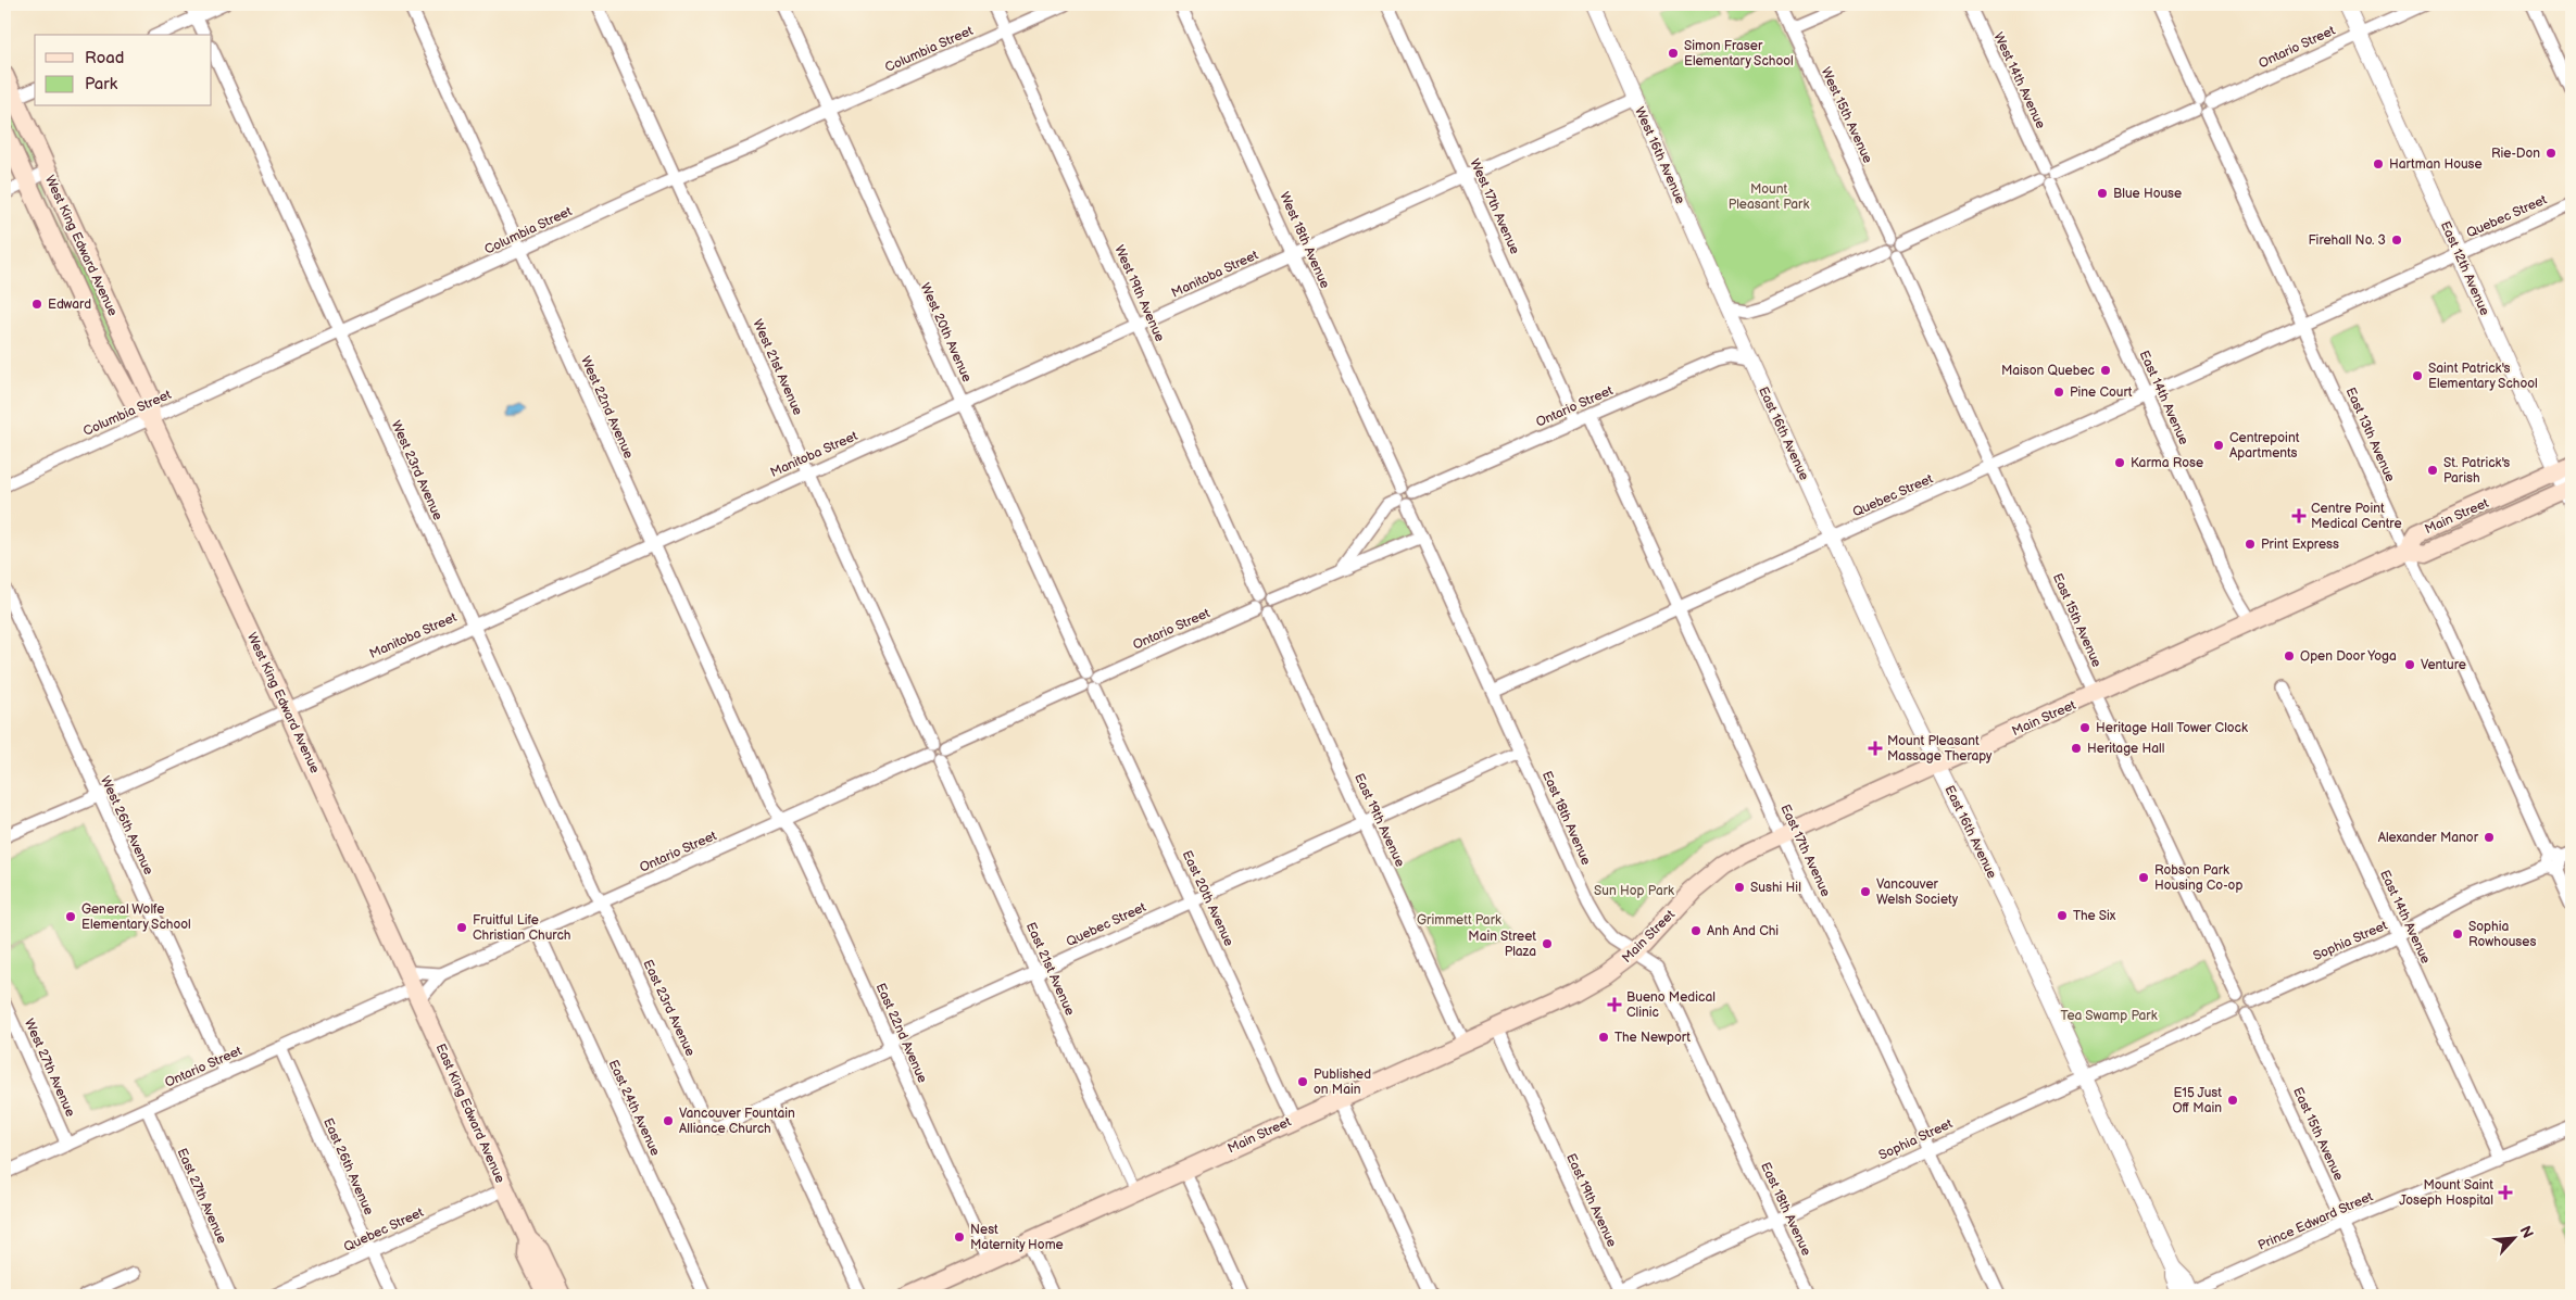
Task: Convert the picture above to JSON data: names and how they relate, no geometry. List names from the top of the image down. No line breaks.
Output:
{"streets":{"main road":["West King Edward Avenue","Main Street","East King Edward Avenue"],"street":["Ontario Street","Columbia Street","West 14th Avenue","West 15th Avenue","West 16th Avenue","West 17th Avenue","Quebec Street","West 18th Avenue","East 12th Avenue","Manitoba Street","West 19th Avenue","West 20th Avenue","West 21st Avenue","East 14th Avenue","West 22nd Avenue","East 16th Avenue","East 13th Avenue","West 23rd Avenue","East 15th Avenue","East 18th Avenue","East 19th Avenue","West 26th Avenue","East 17th Avenue","East 20th Avenue","Sophia Street","East 21st Avenue","East 23rd Avenue","East 22nd Avenue","West 27th Avenue","East 24th Avenue","East 26th Avenue","East 27th Avenue","Prince Edward Street"]},"crossings":[["Ontario Street","West 14th Avenue"],["Ontario Street","West 15th Avenue"],["Ontario Street","West 16th Avenue"],["Ontario Street","West 17th Avenue"],["Ontario Street","West 18th Avenue"],["Ontario Street","West King Edward Avenue"],["Ontario Street","East 12th Avenue"],["Ontario Street","West 19th Avenue"],["Ontario Street","West 20th Avenue"],["Ontario Street","West 21st Avenue"],["Ontario Street","East 14th Avenue"],["Ontario Street","West 22nd Avenue"],["Ontario Street","East 16th Avenue"],["Ontario Street","East 13th Avenue"],["Ontario Street","West 23rd Avenue"],["Ontario Street","East 15th Avenue"],["Ontario Street","East 18th Avenue"],["Ontario Street","East 19th Avenue"],["Ontario Street","West 26th Avenue"],["Ontario Street","East 17th Avenue"],["Ontario Street","East 20th Avenue"],["Ontario Street","East 21st Avenue"],["Ontario Street","East 23rd Avenue"],["Ontario Street","East 22nd Avenue"],["Ontario Street","West 27th Avenue"],["Ontario Street","East 24th Avenue"],["Ontario Street","East King Edward Avenue"],["Ontario Street","East 26th Avenue"],["Ontario Street","East 27th Avenue"],["Columbia Street","West King Edward Avenue"],["Columbia Street","West 19th Avenue"],["Columbia Street","West 20th Avenue"],["Columbia Street","West 21st Avenue"],["Columbia Street","West 22nd Avenue"],["Columbia Street","West 23rd Avenue"],["West 14th Avenue","East 14th Avenue"],["West 15th Avenue","East 15th Avenue"],["West 16th Avenue","Manitoba Street"],["West 16th Avenue","East 16th Avenue"],["West 17th Avenue","Manitoba Street"],["Quebec Street","East 12th Avenue"],["Quebec Street","East 14th Avenue"],["Quebec Street","East 16th Avenue"],["Quebec Street","East 13th Avenue"],["Quebec Street","East 15th Avenue"],["Quebec Street","East 18th Avenue"],["Quebec Street","East 19th Avenue"],["Quebec Street","East 17th Avenue"],["Quebec Street","East 20th Avenue"],["Quebec Street","East 21st Avenue"],["Quebec Street","East 23rd Avenue"],["Quebec Street","East 22nd Avenue"],["Quebec Street","East King Edward Avenue"],["Quebec Street","East 26th Avenue"],["West 18th Avenue","Manitoba Street"],["West 18th Avenue","East 18th Avenue"],["West King Edward Avenue","Manitoba Street"],["West King Edward Avenue","East King Edward Avenue"],["East 12th Avenue","Main Street"],["Manitoba Street","West 19th Avenue"],["Manitoba Street","West 20th Avenue"],["Manitoba Street","West 21st Avenue"],["Manitoba Street","West 22nd Avenue"],["Manitoba Street","West 23rd Avenue"],["Manitoba Street","West 26th Avenue"],["West 19th Avenue","East 19th Avenue"],["West 20th Avenue","East 20th Avenue"],["West 21st Avenue","East 21st Avenue"],["East 14th Avenue","Main Street"],["East 14th Avenue","Sophia Street"],["East 14th Avenue","Prince Edward Street"],["West 22nd Avenue","East 22nd Avenue"],["East 16th Avenue","Main Street"],["East 16th Avenue","Sophia Street"],["East 16th Avenue","Prince Edward Street"],["East 13th Avenue","Main Street"],["East 13th Avenue","Sophia Street"],["West 23rd Avenue","East 23rd Avenue"],["Main Street","East 15th Avenue"],["Main Street","East 18th Avenue"],["Main Street","East 19th Avenue"],["Main Street","East 17th Avenue"],["Main Street","East 20th Avenue"],["Main Street","East 21st Avenue"],["Main Street","East 22nd Avenue"],["East 15th Avenue","Sophia Street"],["East 15th Avenue","Prince Edward Street"],["East 18th Avenue","Sophia Street"],["East 19th Avenue","Sophia Street"],["East 17th Avenue","Sophia Street"]],"parks":["Mount Pleasant Park","Sun Hop Park","Grimmett Park","Tea Swamp Park"],"places":{"other":["Simon Fraser Elementary School","Rie-Don","Hartman House","Blue House","Firehall No. 3","Edward","Maison Quebec","Saint Patrick's Elementary School","Pine Court","Centrepoint Apartments","Karma Rose","St. Patrick's Parish","Print Express","Open Door Yoga","Venture","Heritage Hall Tower Clock","Heritage Hall","Alexander Manor","Robson Park Housing Co-op","Sushi Hil","Vancouver Welsh Society","The Six","General Wolfe Elementary School","Fruitful Life Christian Church","Anh And Chi","Sophia Rowhouses","Main Street Plaza","The Newport","Published on Main","E15 Just Off Main","Vancouver Fountain Alliance Church","Nest Maternity Home"],"health":["Centre Point Medical Centre","Mount Pleasant Massage Therapy","Bueno Medical Clinic","Mount Saint Joseph Hospital"]},"legend":["Road","Park"],"north":"top right"}
